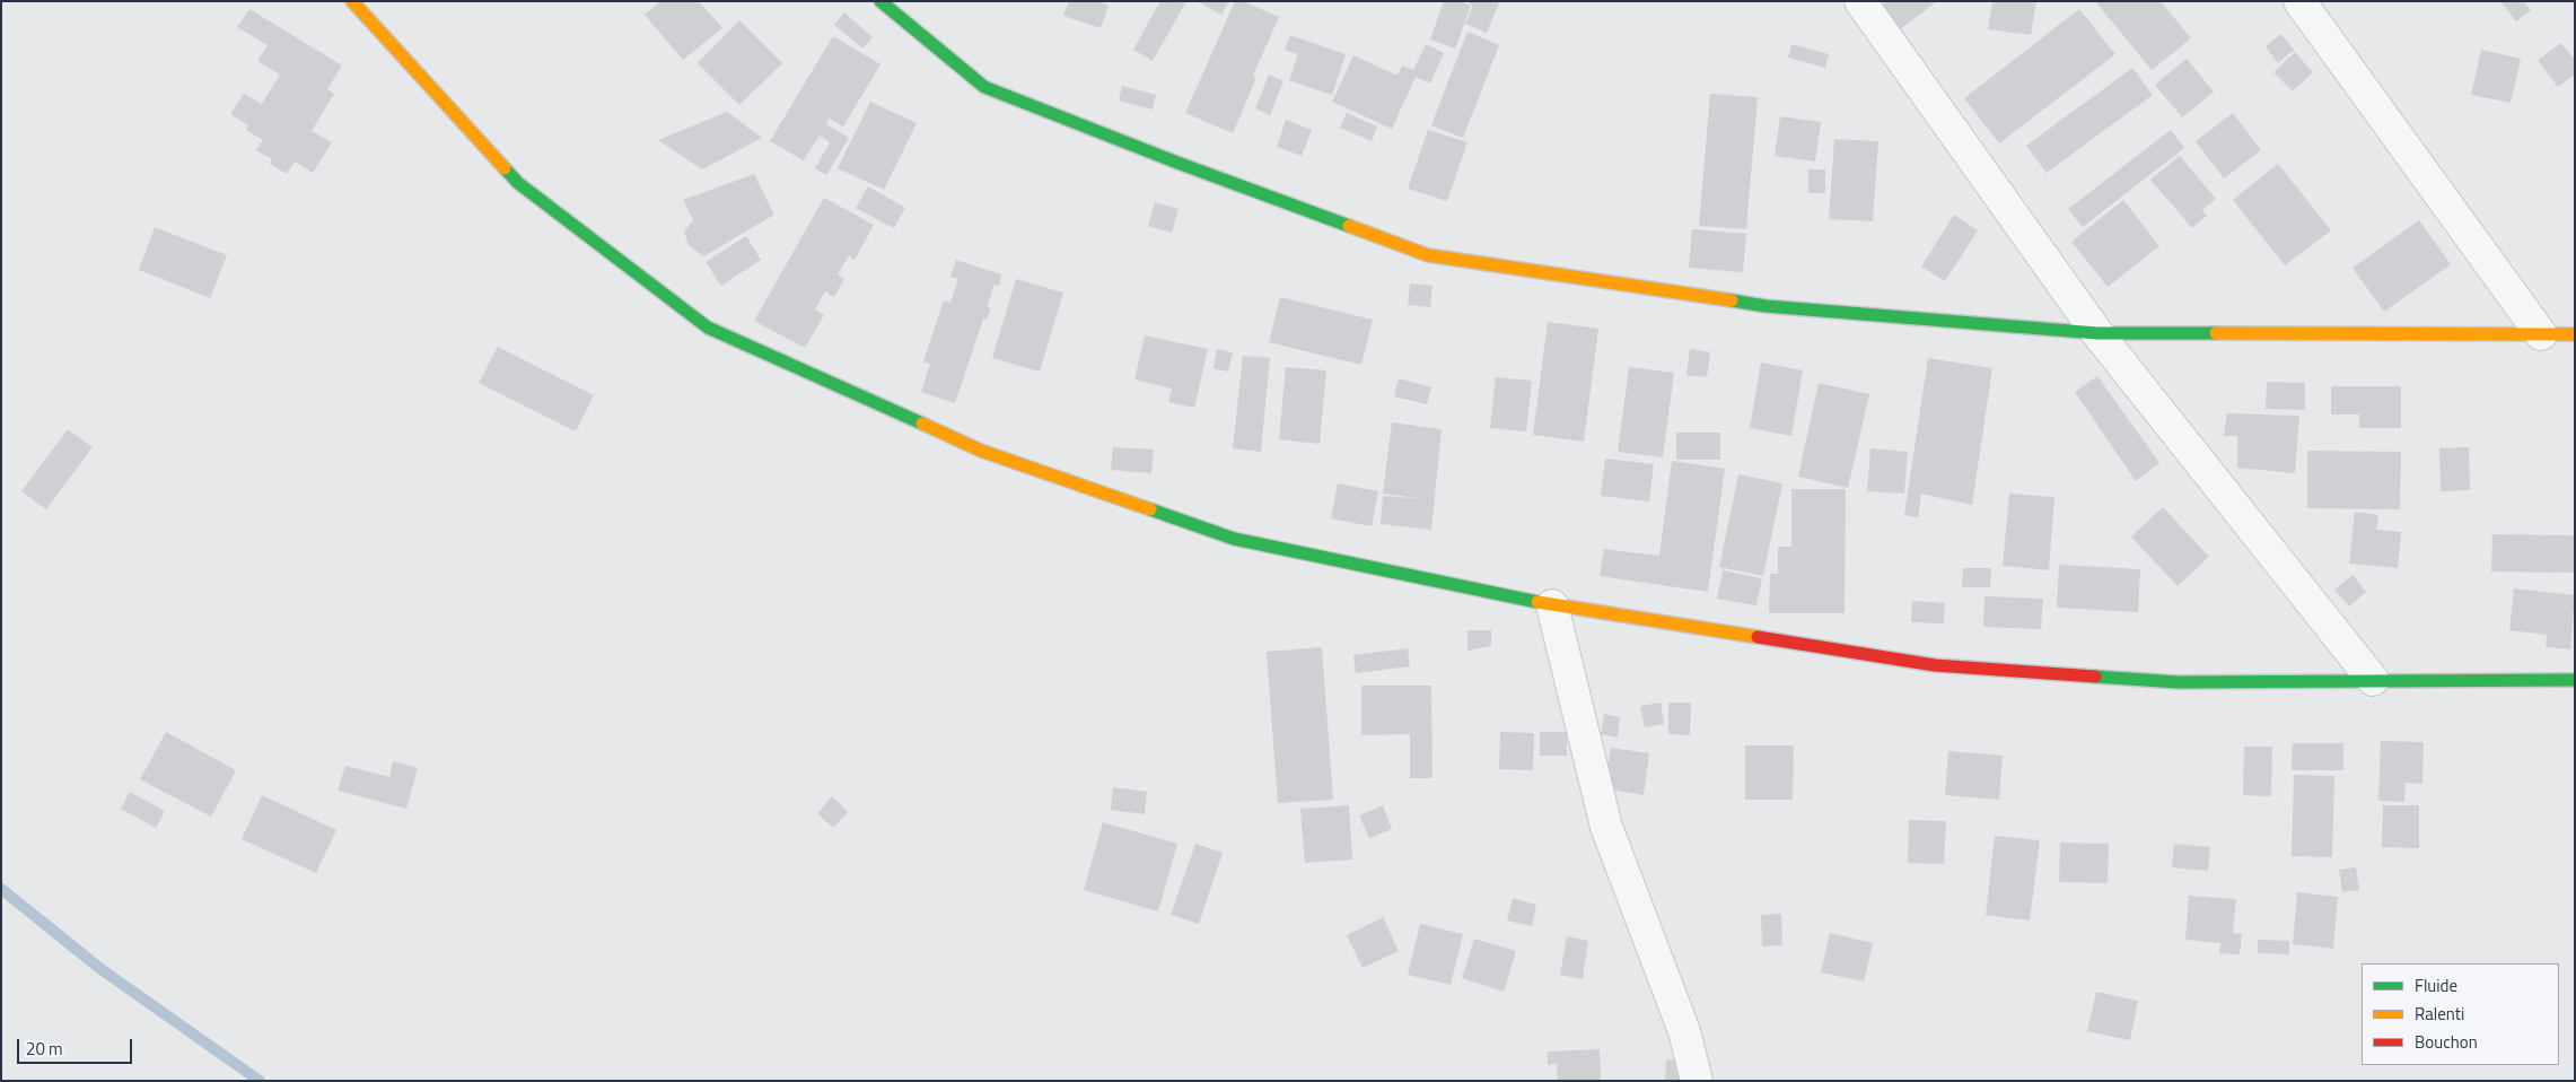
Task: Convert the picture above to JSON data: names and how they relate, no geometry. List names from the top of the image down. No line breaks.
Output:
{"legend":["Fluide","Ralenti","Bouchon"],"scale_bar":"20 m"}
